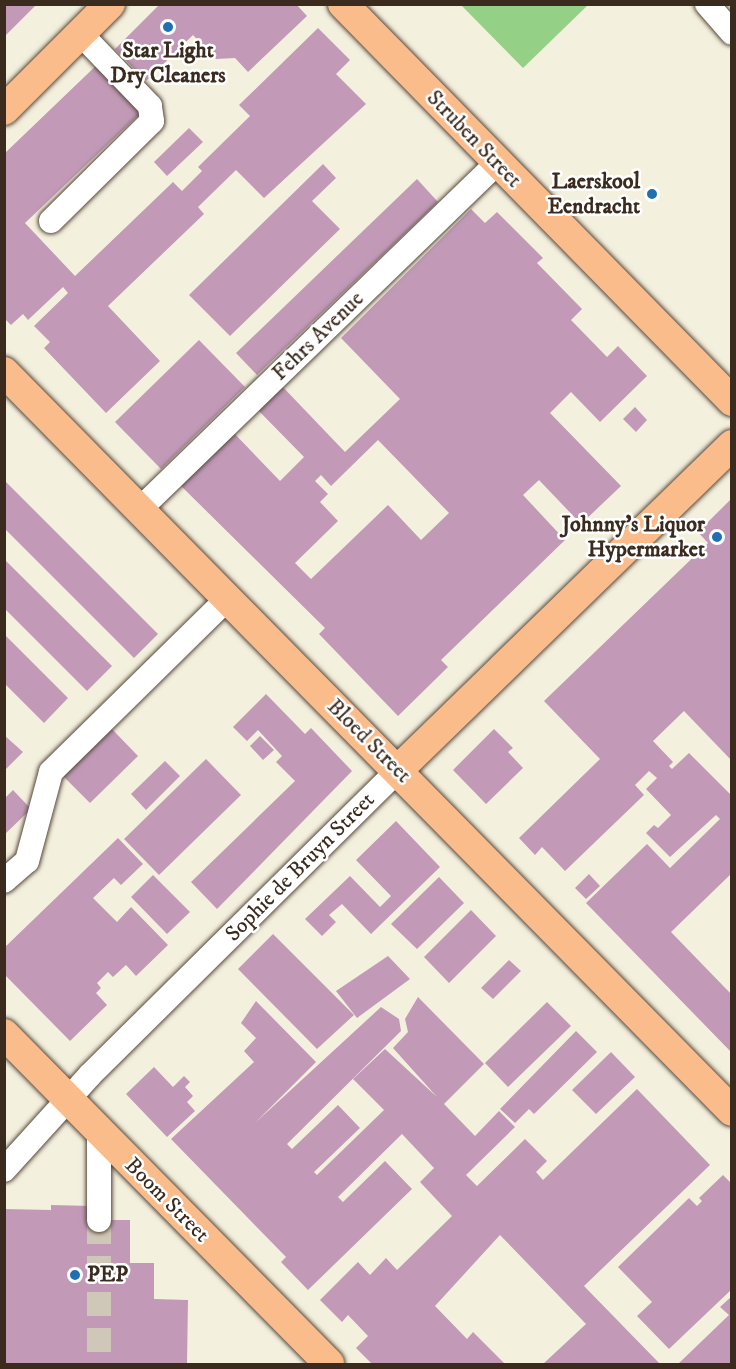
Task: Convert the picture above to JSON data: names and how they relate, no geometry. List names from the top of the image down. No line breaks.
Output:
{"streets":{"main road":["Struben Street","Bloed Street","Sophie de Bruyn Street","Boom Street"],"street":["Fehrs Avenue"]},"crossings":[["Struben Street","Fehrs Avenue"],["Fehrs Avenue","Bloed Street"],["Bloed Street","Sophie de Bruyn Street"],["Sophie de Bruyn Street","Boom Street"]],"places":["Star Light Dry Cleaners","Laerskool Eendracht","Johnny's Liquor Hypermarket","PEP"]}
